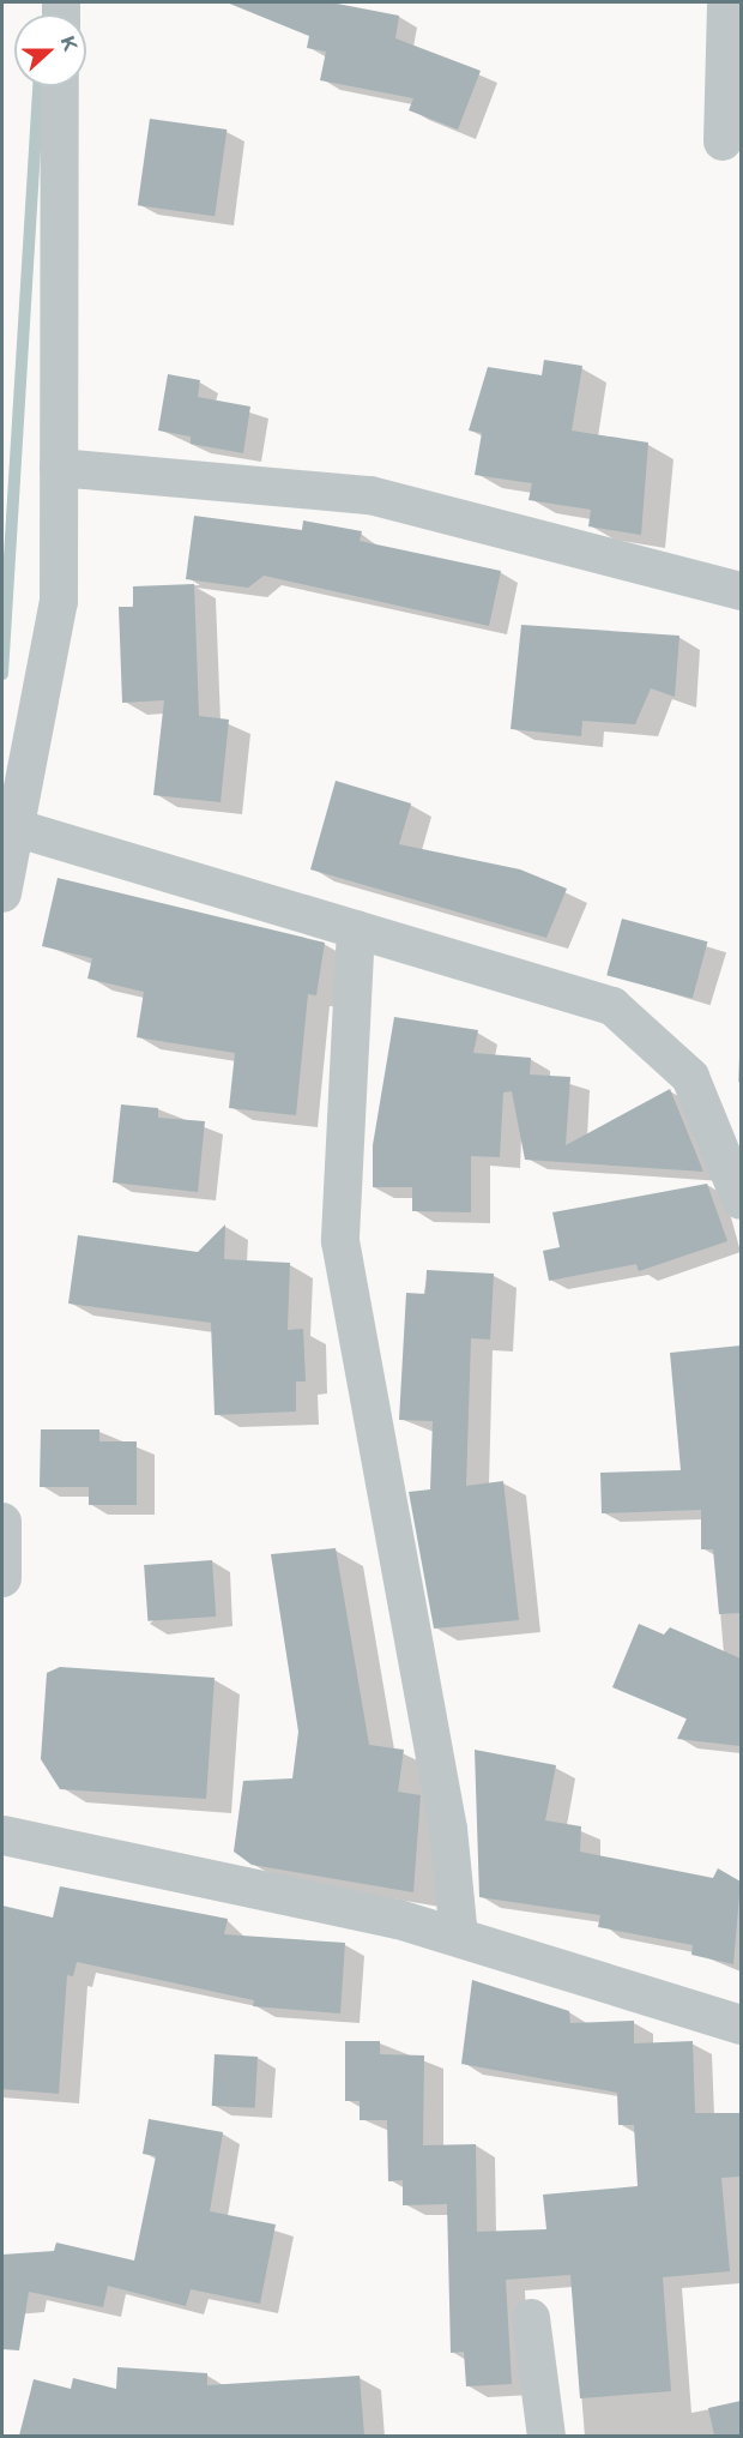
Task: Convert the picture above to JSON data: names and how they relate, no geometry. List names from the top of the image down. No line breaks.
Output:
{"north":"right"}
